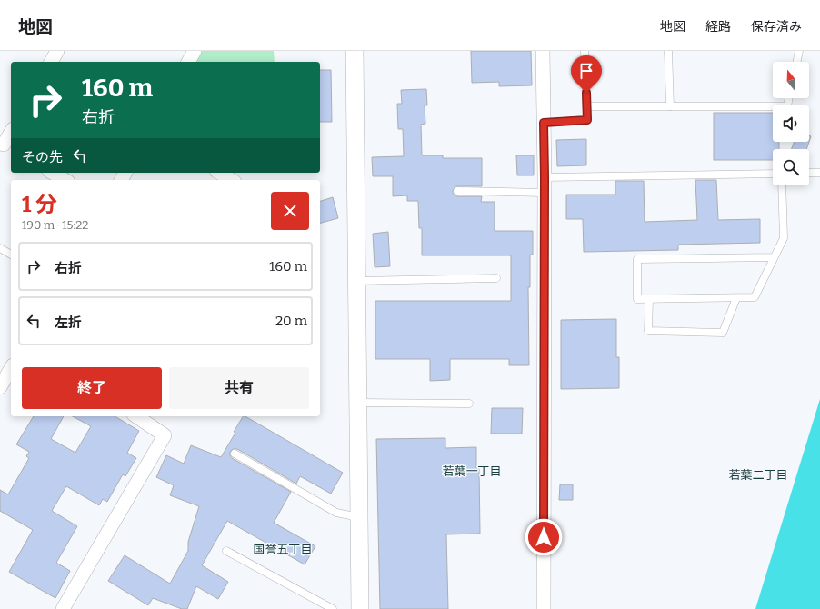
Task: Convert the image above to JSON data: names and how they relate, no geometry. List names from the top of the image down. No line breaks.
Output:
{"districts":["若葉一丁目","若葉二丁目","国誉五丁目"],"north":"top","page":{"header":"地図","nav":["地図","経路","保存済み"],"turn":["160 m","右折"],"then":"その先","heading":["1 分","190 m · 15:22"],"list":[{"name":"右折","value":"160 m"},{"name":"左折","value":"20 m"}],"buttons":["終了","共有"]}}
